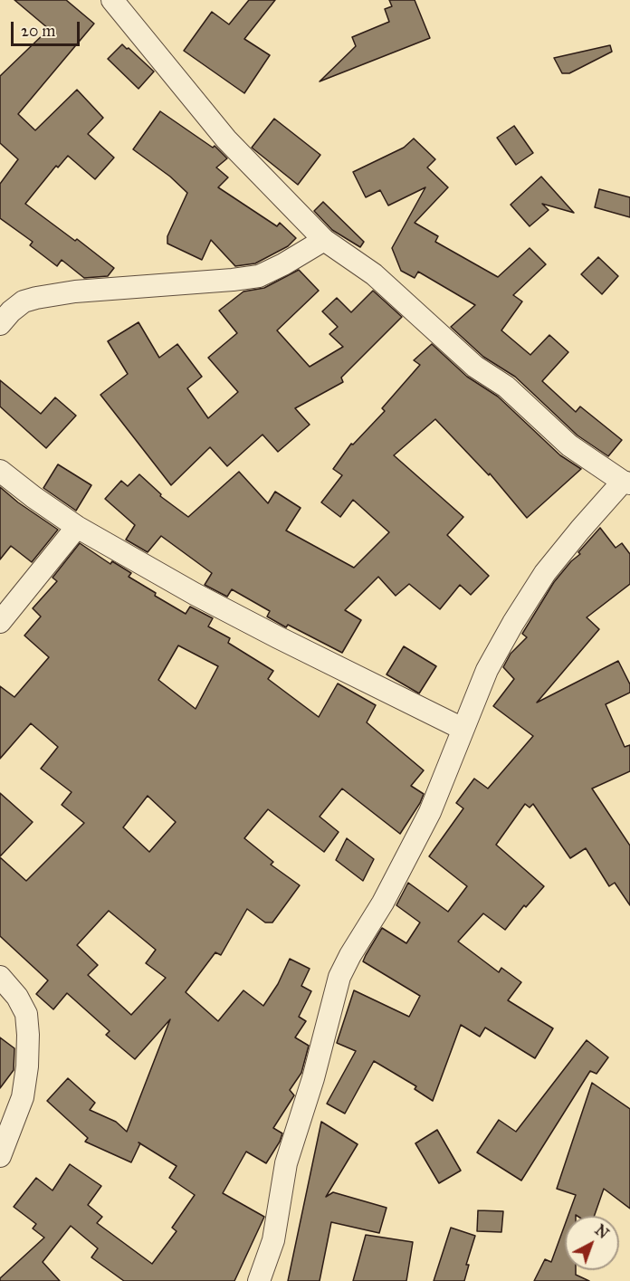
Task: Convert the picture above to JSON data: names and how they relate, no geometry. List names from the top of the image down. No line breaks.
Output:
{"scale_bar":"20 m","north":"top right"}
